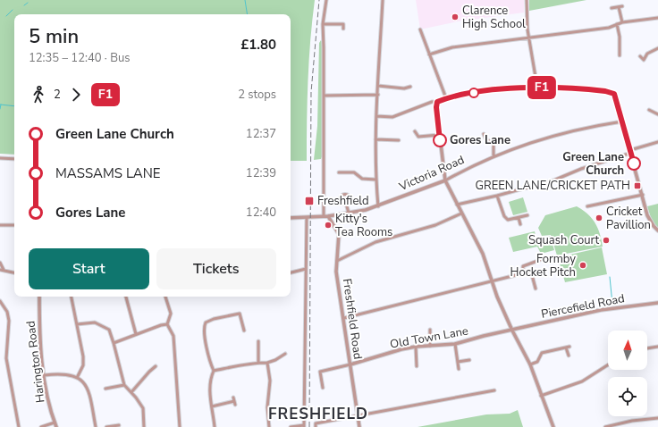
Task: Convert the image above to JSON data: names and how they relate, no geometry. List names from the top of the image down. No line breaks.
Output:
{"streets":{"street":["Victoria Road","Piercefield Road","Freshfield Road","Old Town Lane","Harington Road"]},"crossings":[["Victoria Road","Freshfield Road"],["Piercefield Road","Old Town Lane"],["Freshfield Road","Old Town Lane"]],"districts":["FRESHFIELD"],"places":{"other":["Clarence High School","Gores Lane","Green Lane Church","Cricket Pavillion","Kitty's Tea Rooms","Squash Court","Formby Hocket Pitch"],"transit":["GREEN LANE/CRICKET PATH","Freshfield"]},"lines":["bus line F1"],"north":"top","page":{"on_map":"F1","heading":["5 min","12:35 – 12:40 · Bus","£1.80"],"legs":["2","F1","2 stops"],"list":[{"name":"Green Lane Church","value":"12:37"},{"name":"MASSAMS LANE","value":"12:39"},{"name":"Gores Lane","value":"12:40"}],"buttons":["Start","Tickets"]}}
